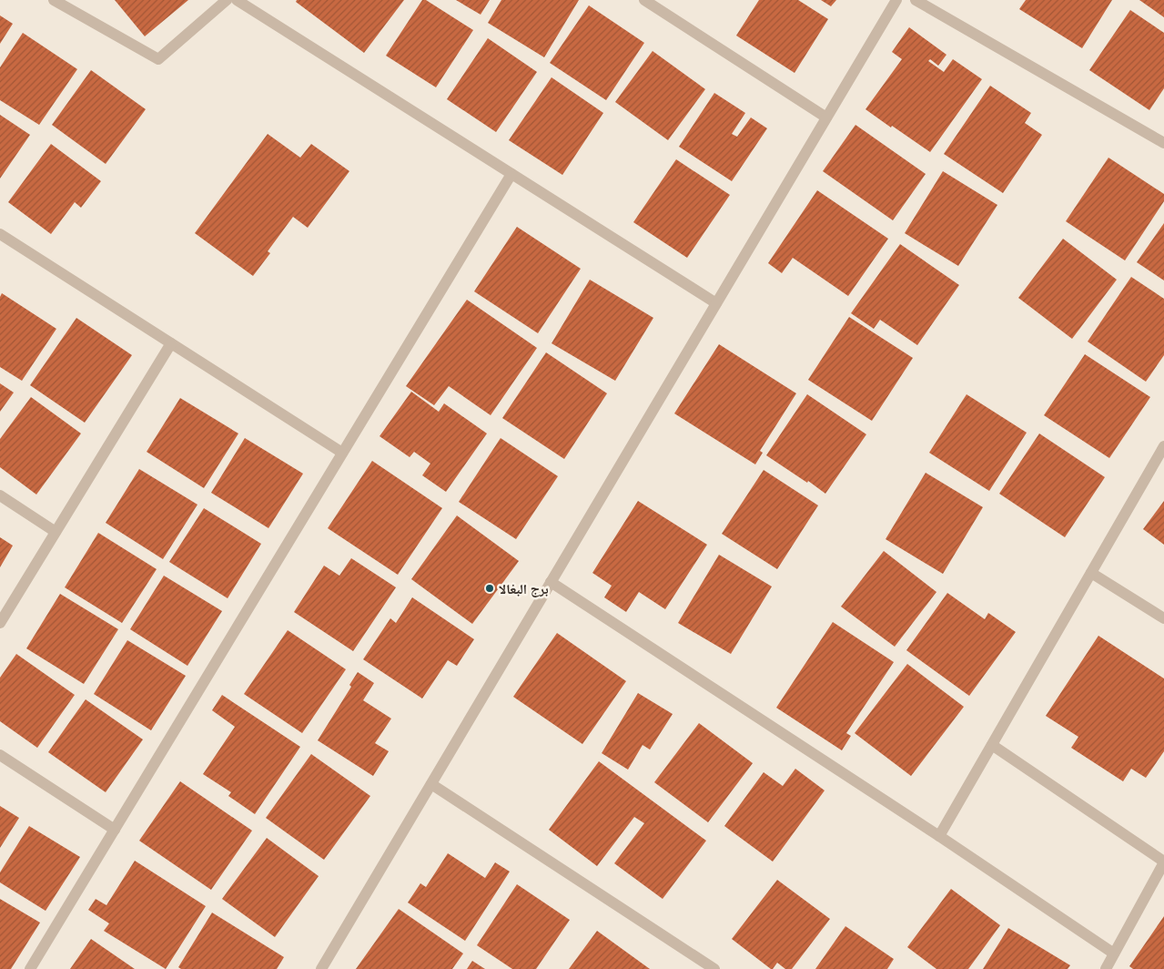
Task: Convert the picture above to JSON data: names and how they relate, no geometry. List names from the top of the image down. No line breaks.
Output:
{"places":["برج البغالا"]}
